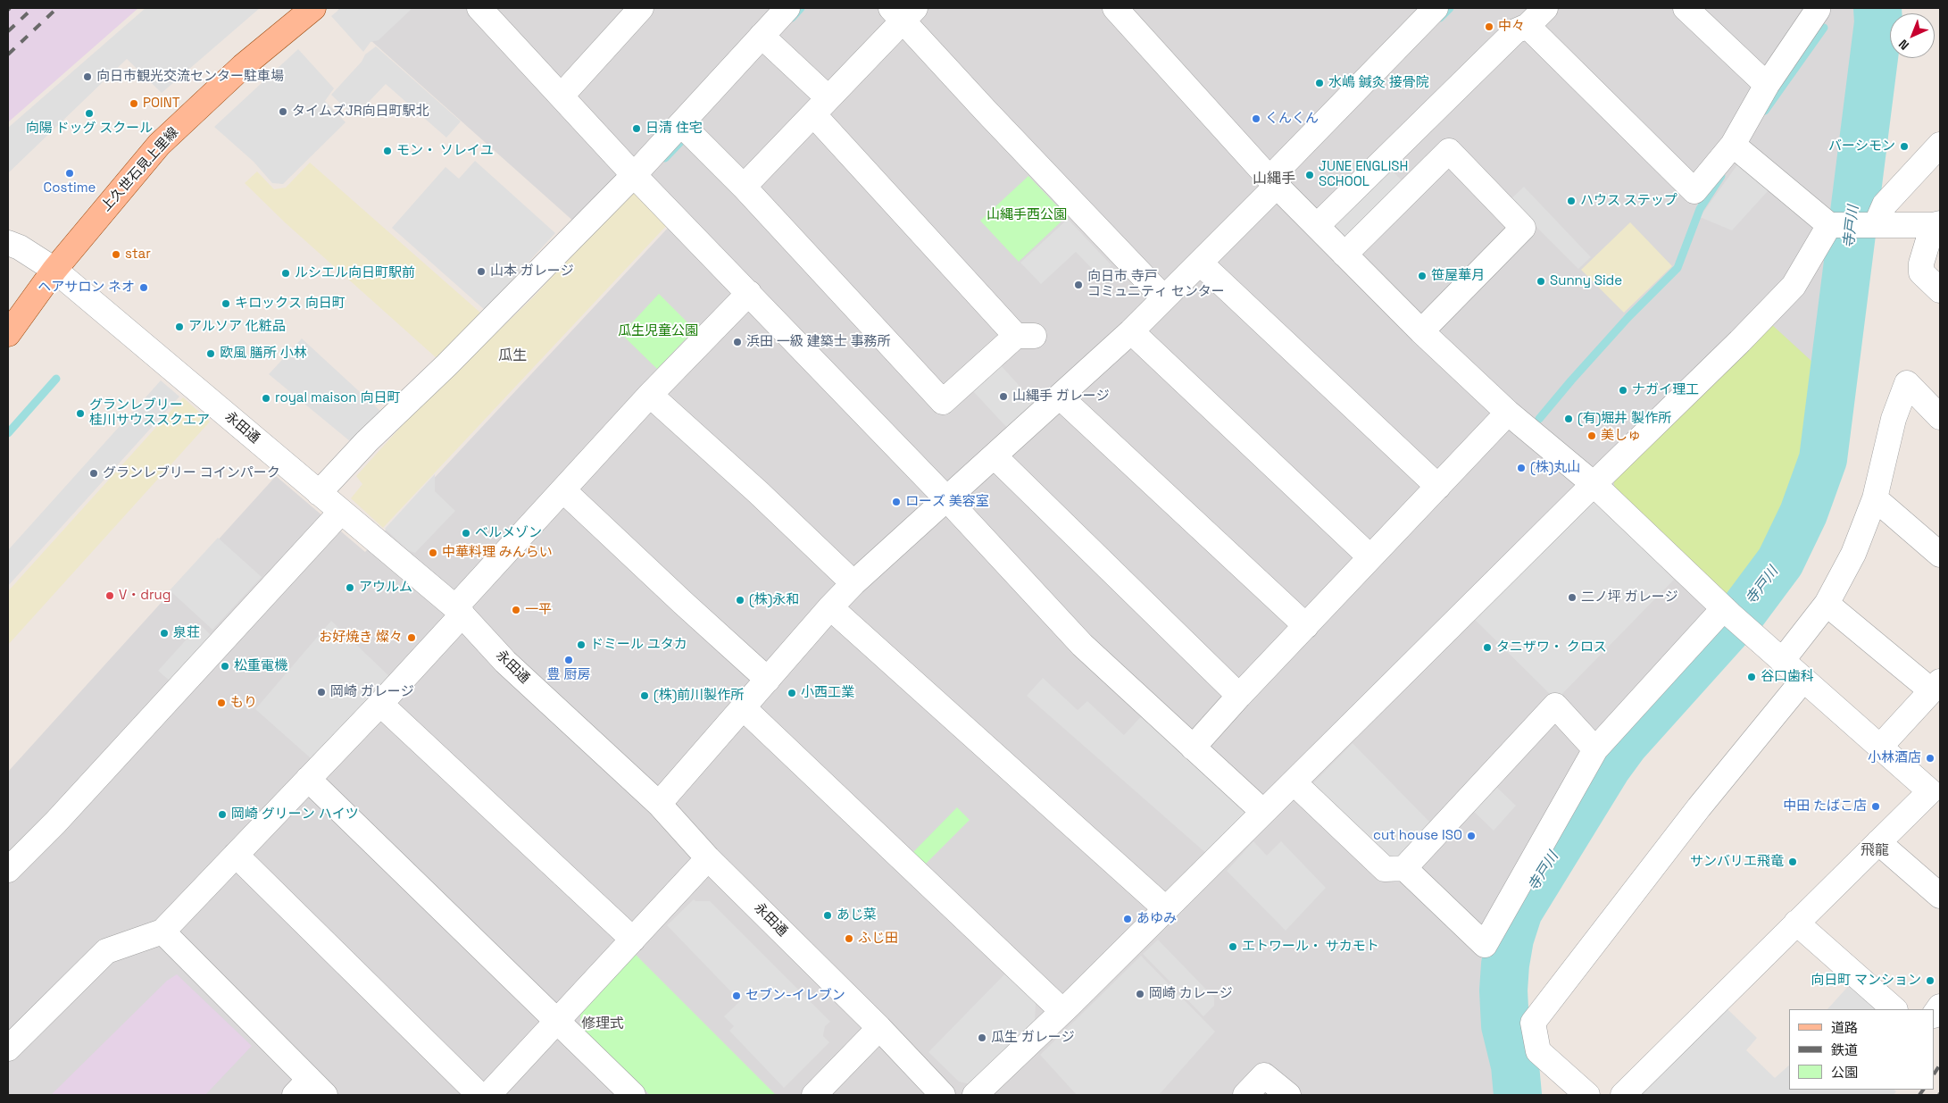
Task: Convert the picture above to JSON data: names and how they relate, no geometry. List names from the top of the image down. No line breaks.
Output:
{"streets":{"main road":["上久世石見上里線"],"street":["永田通"]},"crossings":[["上久世石見上里線","永田通"]],"districts":["山縄手","瓜生","飛龍","修理式"],"water":["寺戸川"],"parks":["山縄手西公園","瓜生児童公園"],"places":["中々","向日市観光交流センター駐車場","水嶋 鍼灸 接骨院","POINT","タイムズJR向日町駅北","向陽 ドッグ スクール","くんくん","日清 住宅","バーシモン","モン・ ソレイユ","Costime","JUNE ENGLISH SCHOOL","ハウス ステップ","star","山本 ガレージ","ルシエル向日町駅前","笹屋華月","Sunny Side","向日市 寺戸 コミュニティ センター","ヘアサロン ネオ","キロックス 向日町","アルソア 化粧品","浜田 一級 建築士 事務所","欧風 膳所 小林","ナガイ理工","山縄手 ガレージ","royal maison 向日町","グランレブリー 桂川サウススクエア","(有)堀井 製作所","美しゅ","(株)丸山","グランレブリー コインパーク","ローズ 美容室","ベルメゾン","中華料理 みんらい","アウルム","V・drug","二ノ坪 ガレージ","(株)永和","一平","泉荘","お好焼き 燦々","ドミール ユタカ","タニザワ・ クロス","豊 厨房","松重電機","谷口歯科","岡崎 ガレージ","小西工業","(株)前川製作所","もり","小林酒店","中田 たばこ店","岡崎 グリーン ハイツ","cut house ISO","サンバリエ飛竜","あじ菜","あゆみ","ふじ田","エトワール・ サカモト","向日町 マンション","岡崎 カレージ","セブン-イレブン","瓜生 ガレージ"],"legend":["道路","鉄道","公園"],"north":"bottom left"}
